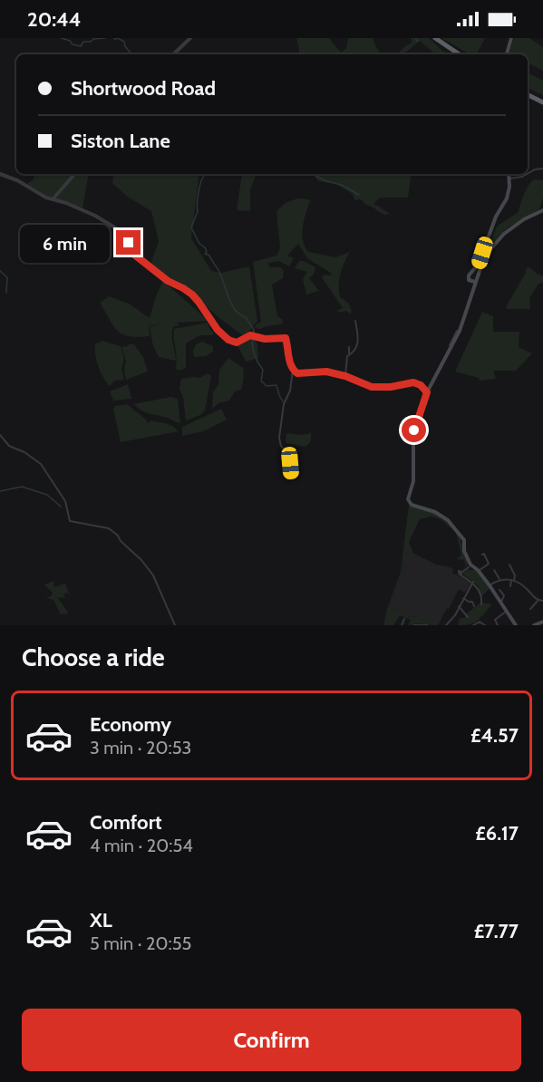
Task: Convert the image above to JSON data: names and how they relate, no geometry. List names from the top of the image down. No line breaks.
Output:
{"page":{"status":"20:44","banner":["Shortwood Road","Siston Lane"],"bubble":"6 min","heading":"Choose a ride","list":[{"name":"Economy","note":"3 min · 20:53","value":"£4.57"},{"name":"Comfort","note":"4 min · 20:54","value":"£6.17"},{"name":"XL","note":"5 min · 20:55","value":"£7.77"}],"buttons":"Confirm"}}
